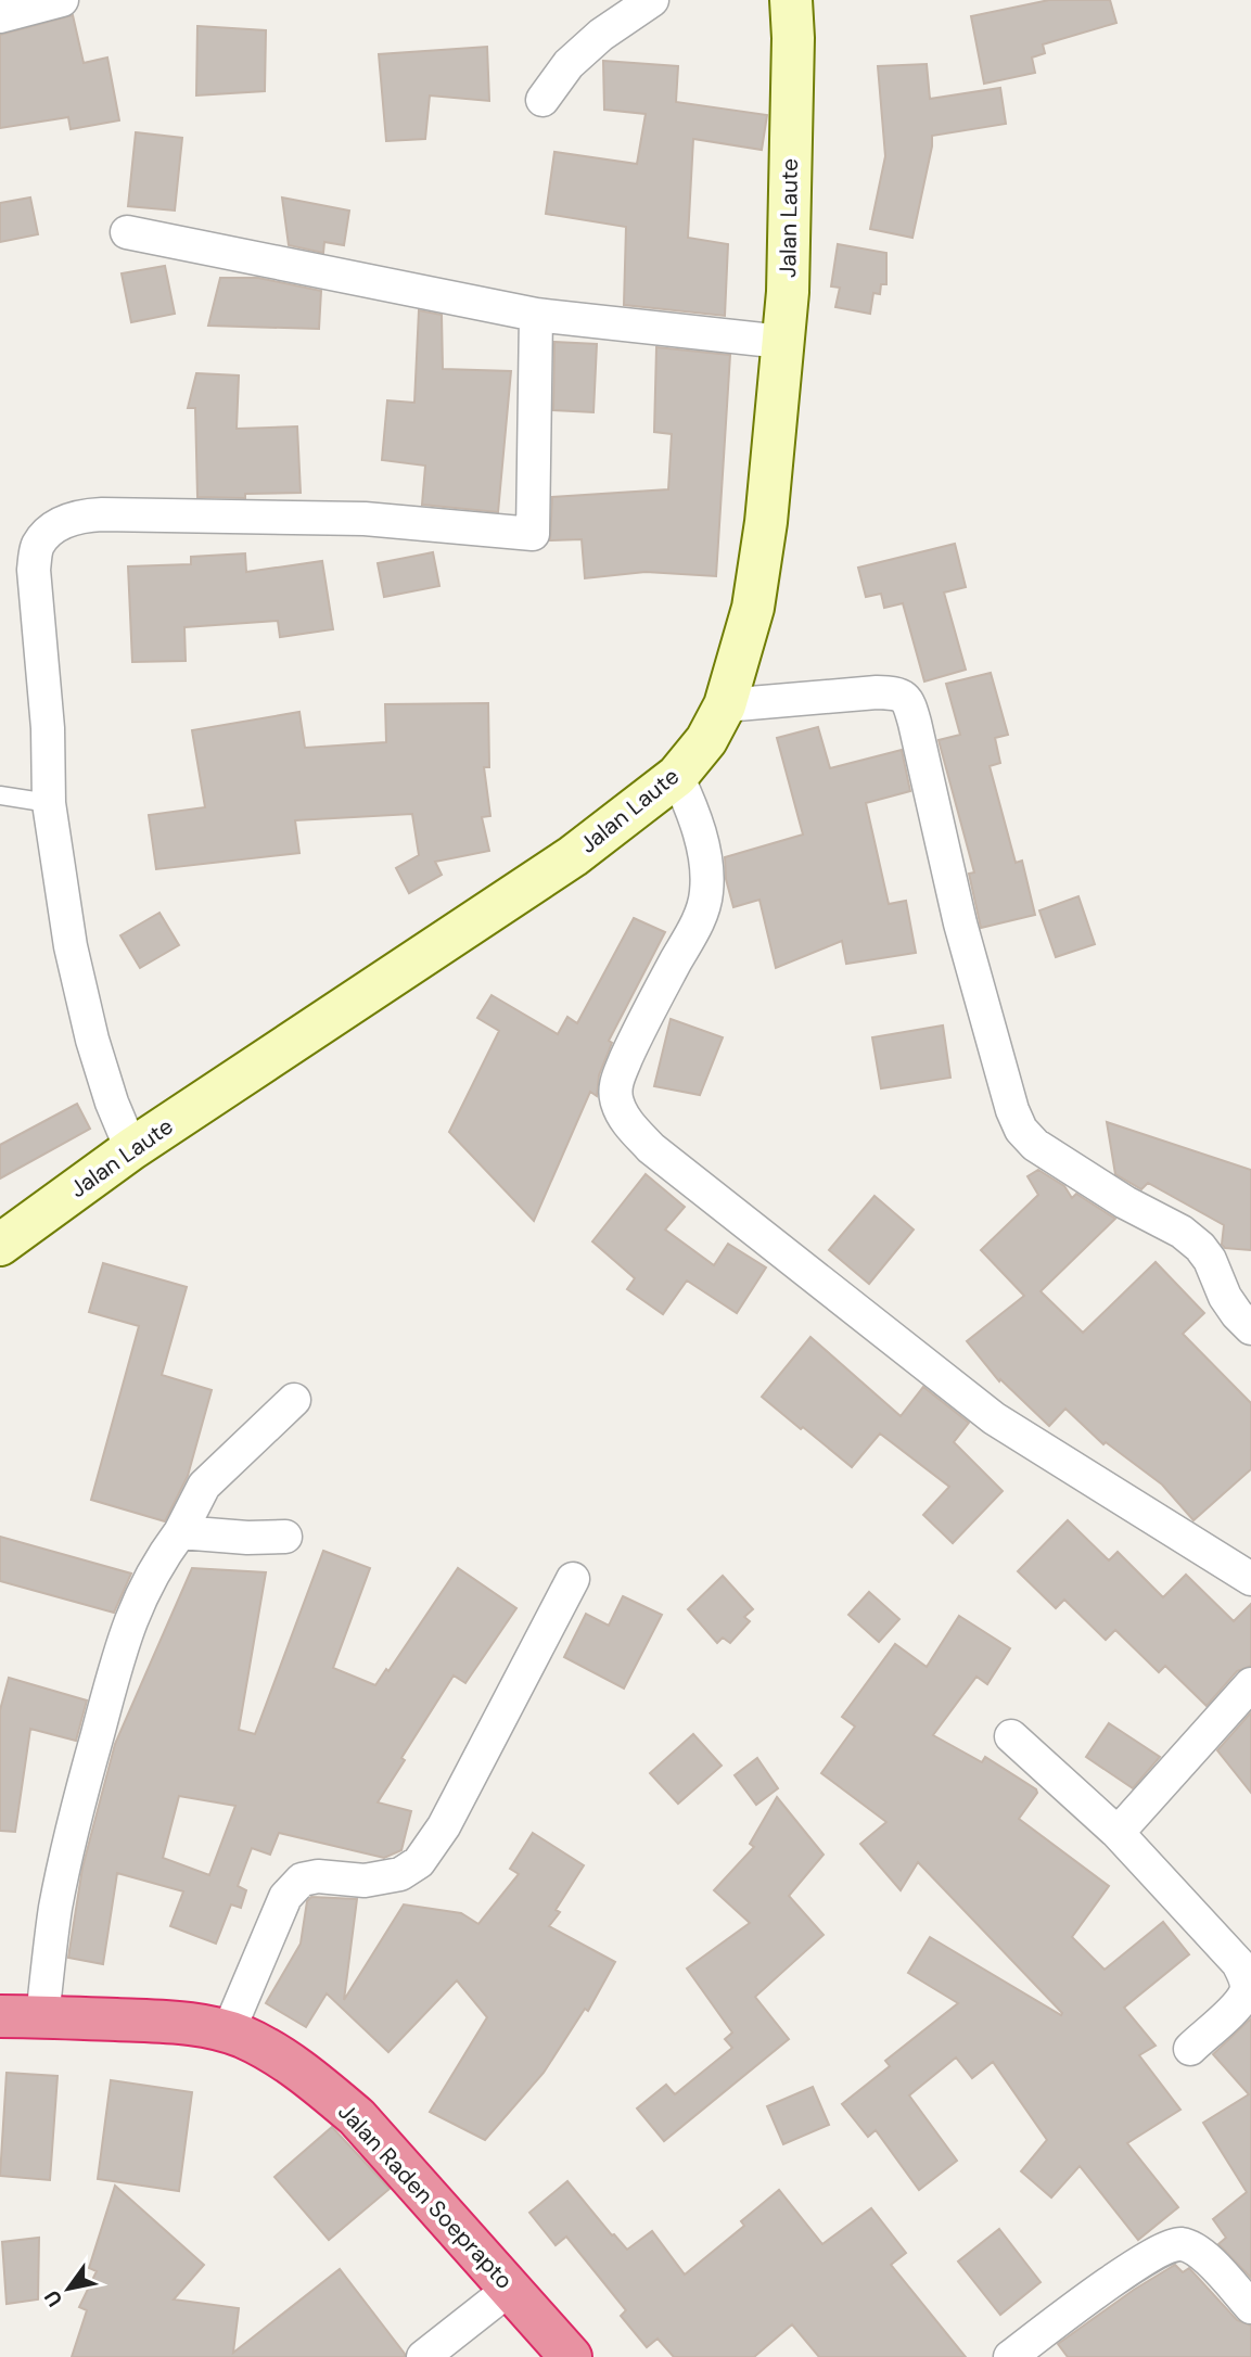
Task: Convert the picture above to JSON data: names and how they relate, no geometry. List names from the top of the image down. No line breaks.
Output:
{"streets":{"highway":["Jalan Raden Soeprapto"],"street":["Jalan Laute"]},"north":"bottom left"}
